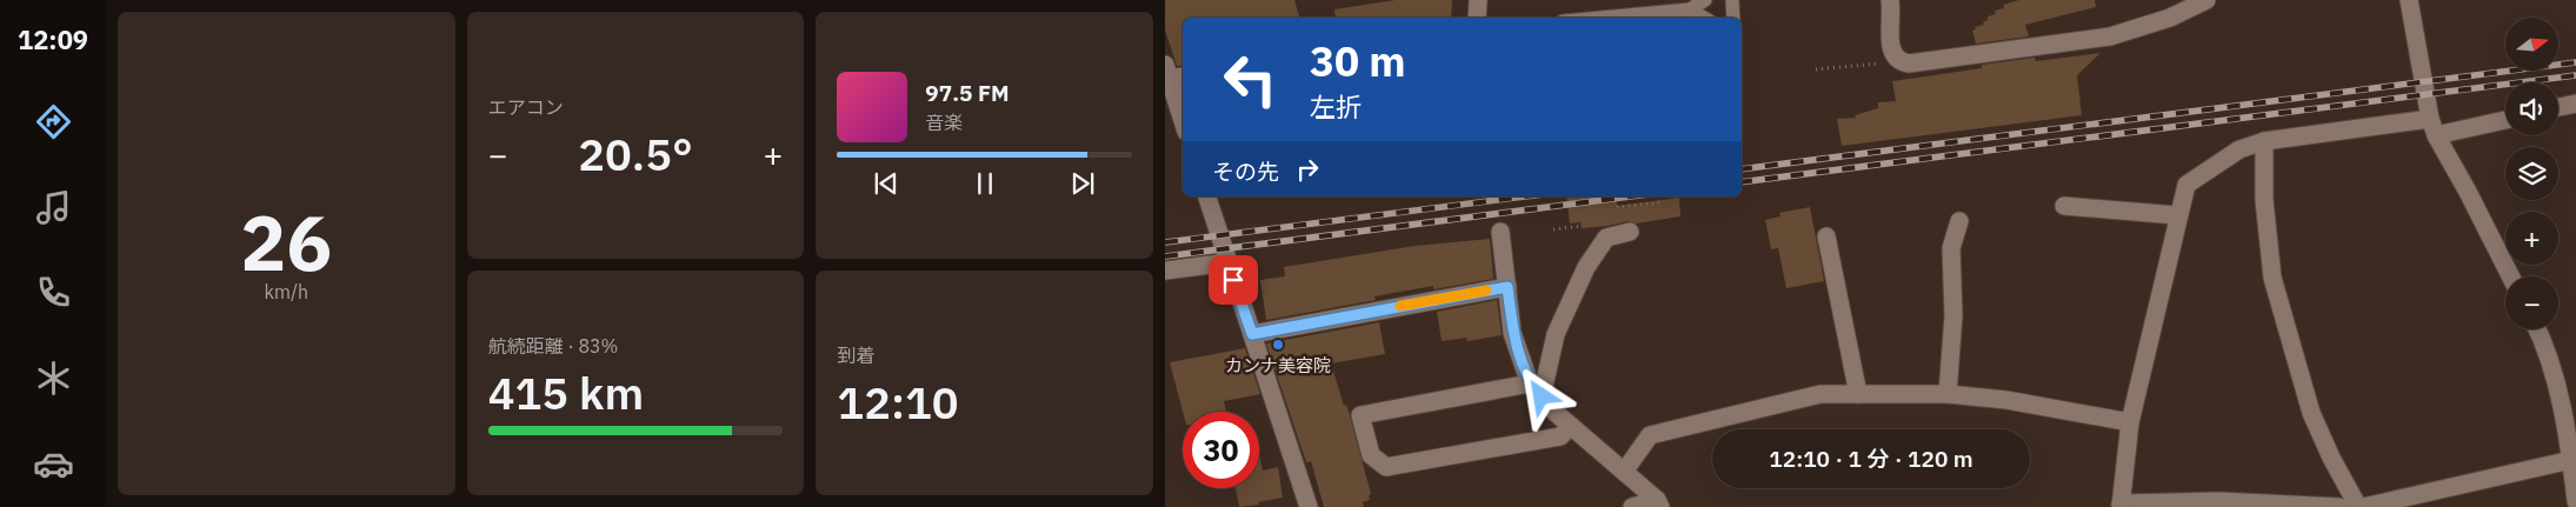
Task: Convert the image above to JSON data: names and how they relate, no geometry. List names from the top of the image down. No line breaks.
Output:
{"places":["カンナ美容院"],"north":"right","page":{"tabs":"12:09","tile":[["26","km/h"],"エアコン",["航続距離 · 83%","415 km"],["到着","12:10"]],"map_buttons":["+","−"],"turn":["30 m","左折"],"song":["97.5 FM","音楽"],"heat":["−","20.5°","+"],"then":"その先","limit":"30","trip":"12:10 · 1 分 · 120 m"}}
